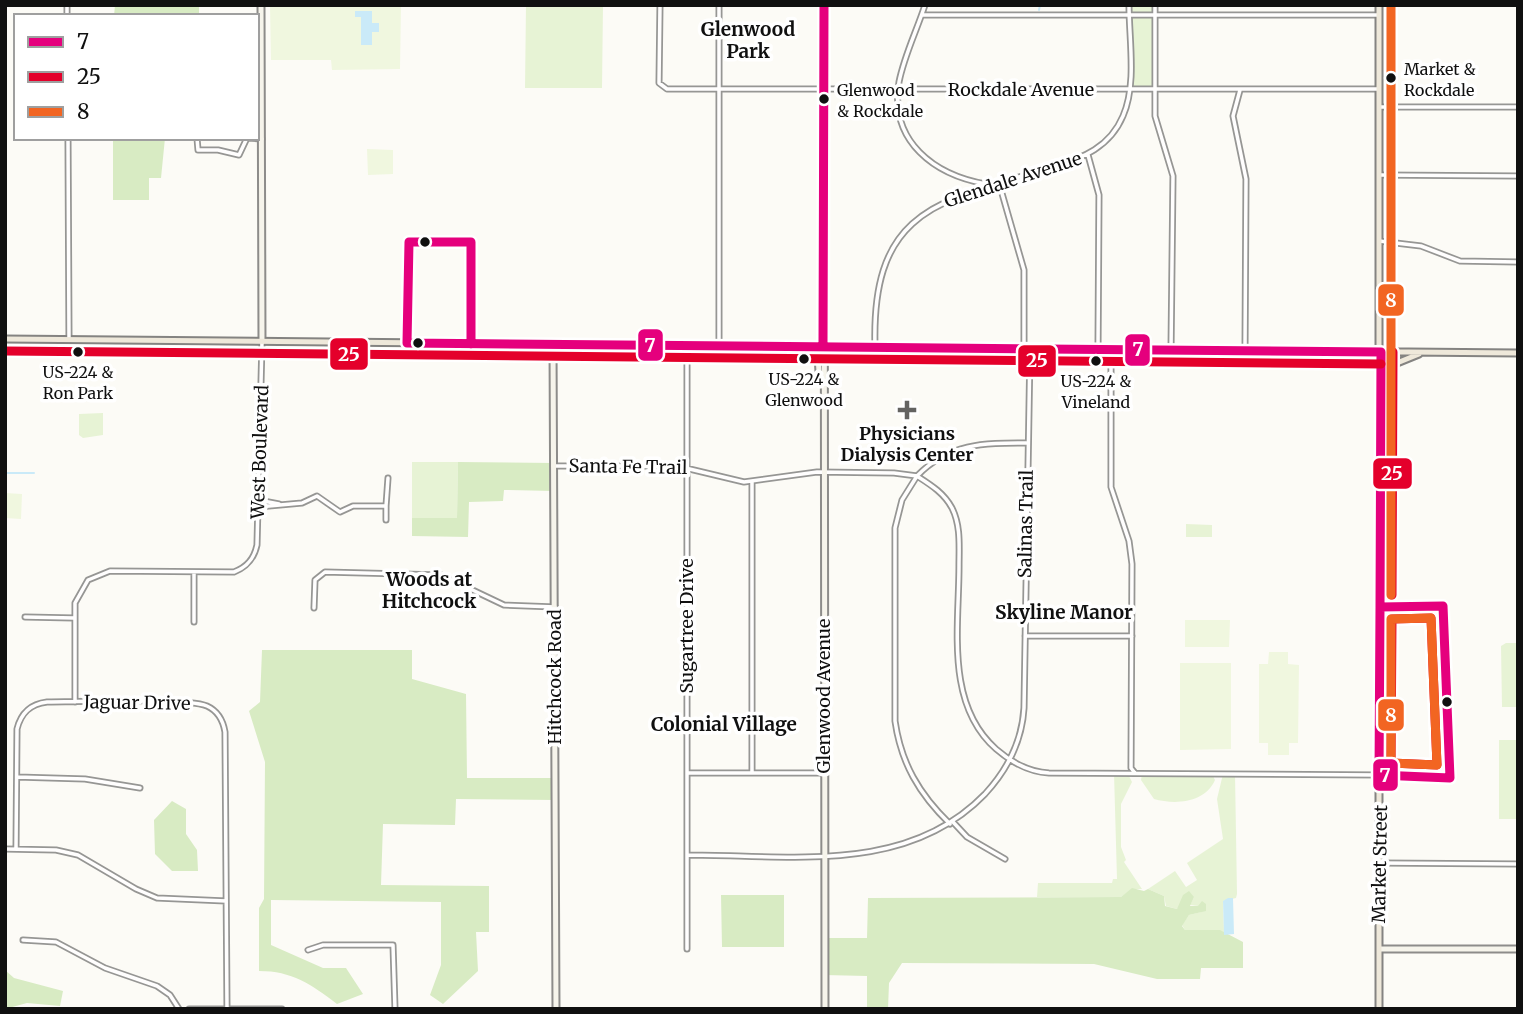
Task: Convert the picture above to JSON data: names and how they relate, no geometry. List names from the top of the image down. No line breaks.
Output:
{"streets":{"main road":["Market Street"],"street":["Rockdale Avenue","Glendale Avenue","West Boulevard","Santa Fe Trail","Salinas Trail","Sugartree Drive","Hitchcock Road","Glenwood Avenue","Jaguar Drive"]},"crossings":[["Rockdale Avenue","Glendale Avenue"],["Rockdale Avenue","Glenwood Avenue"],["Rockdale Avenue","Market Street"],["Glendale Avenue","Salinas Trail"],["West Boulevard","Jaguar Drive"],["Santa Fe Trail","Sugartree Drive"],["Santa Fe Trail","Hitchcock Road"],["Santa Fe Trail","Glenwood Avenue"],["Salinas Trail","Sugartree Drive"],["Salinas Trail","Glenwood Avenue"]],"districts":["Glenwood Park","Woods at Hitchcock","Skyline Manor","Colonial Village"],"places":{"other":["Market & Rockdale","Glenwood & Rockdale","US-224 & Ron Park","US-224 & Glenwood","US-224 & Vineland"],"health":["Physicians Dialysis Center"]},"lines":["transit line 7","transit line 8","transit line 25"],"legend":["7","25","8"]}
